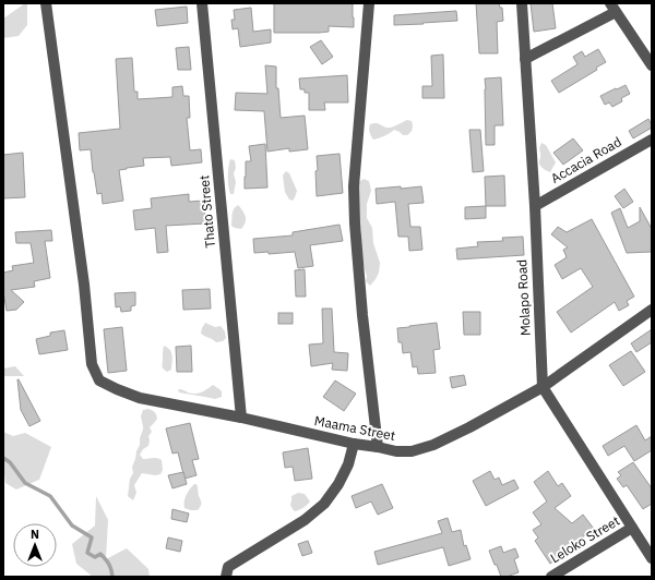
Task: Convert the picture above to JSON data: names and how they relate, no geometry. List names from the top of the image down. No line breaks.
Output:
{"streets":{"street":["Accacia Road","Thato Street","Molapo Road","Maama Street","Leloko Street"]},"crossings":[["Accacia Road","Molapo Road"],["Thato Street","Maama Street"],["Molapo Road","Maama Street"]],"north":"top"}
